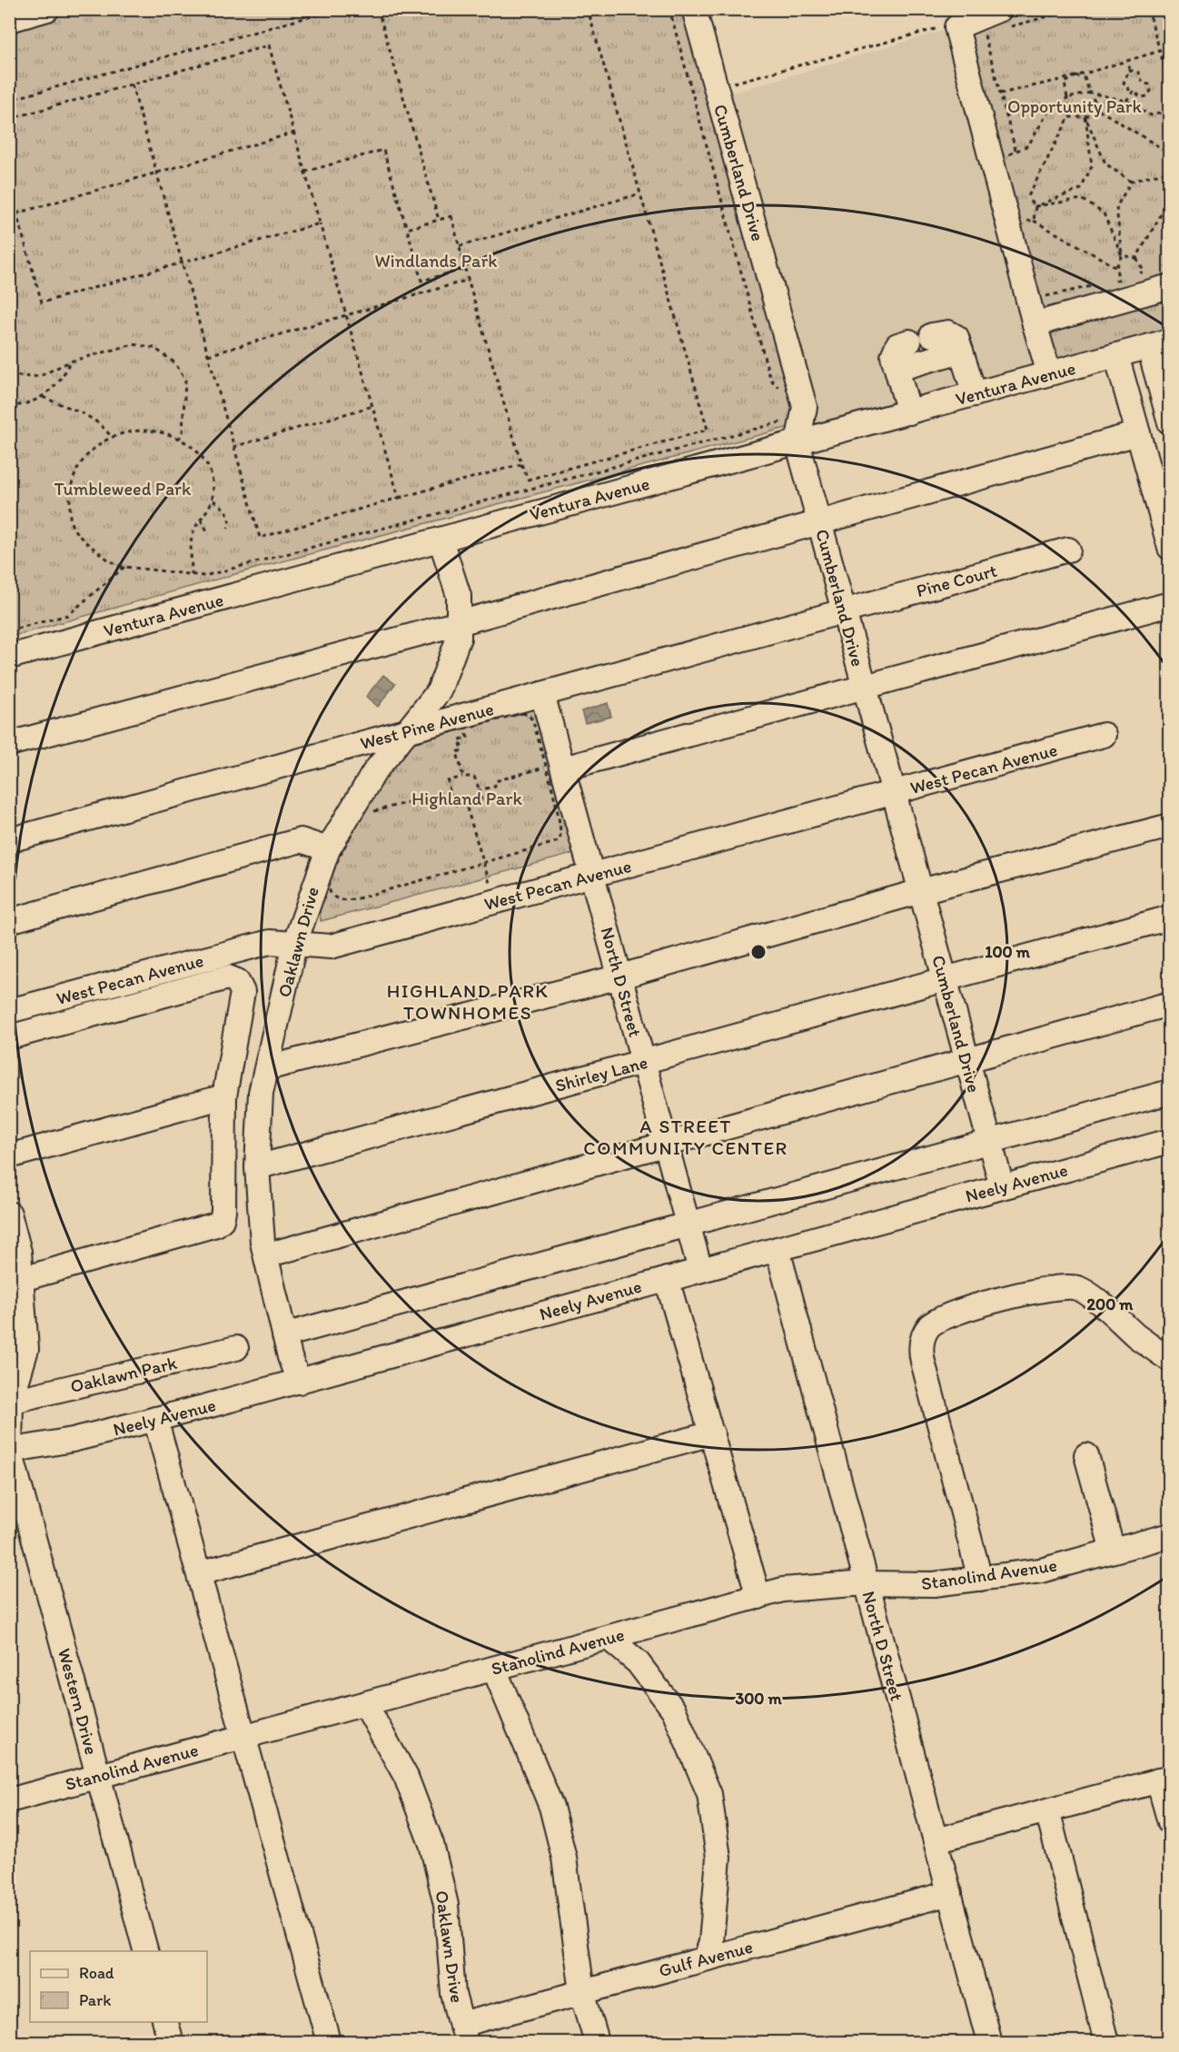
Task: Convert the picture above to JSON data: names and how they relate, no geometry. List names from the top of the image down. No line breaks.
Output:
{"streets":{"street":["Cumberland Drive","Ventura Avenue","Pine Court","West Pine Avenue","West Pecan Avenue","Oaklawn Drive","North D Street","Shirley Lane","Neely Avenue","Oaklawn Park","Stanolind Avenue","Western Drive","Gulf Avenue"]},"crossings":[["Cumberland Drive","Ventura Avenue"],["Cumberland Drive","Pine Court"],["Cumberland Drive","West Pine Avenue"],["Cumberland Drive","West Pecan Avenue"],["Cumberland Drive","Shirley Lane"],["Cumberland Drive","Neely Avenue"],["Ventura Avenue","Oaklawn Drive"],["Pine Court","West Pine Avenue"],["West Pine Avenue","Oaklawn Drive"],["West Pine Avenue","North D Street"],["West Pecan Avenue","Oaklawn Drive"],["West Pecan Avenue","North D Street"],["Oaklawn Drive","Shirley Lane"],["Oaklawn Drive","Neely Avenue"],["Oaklawn Drive","Stanolind Avenue"],["Oaklawn Drive","Gulf Avenue"],["North D Street","Shirley Lane"],["North D Street","Neely Avenue"],["North D Street","Stanolind Avenue"],["North D Street","Gulf Avenue"],["Neely Avenue","Western Drive"],["Stanolind Avenue","Western Drive"]],"districts":["HIGHLAND PARK TOWNHOMES","A STREET COMMUNITY CENTER"],"parks":["Opportunity Park","Windlands Park","Tumbleweed Park","Highland Park"],"legend":["Road","Park"],"rings":["100 m","200 m","300 m"]}
